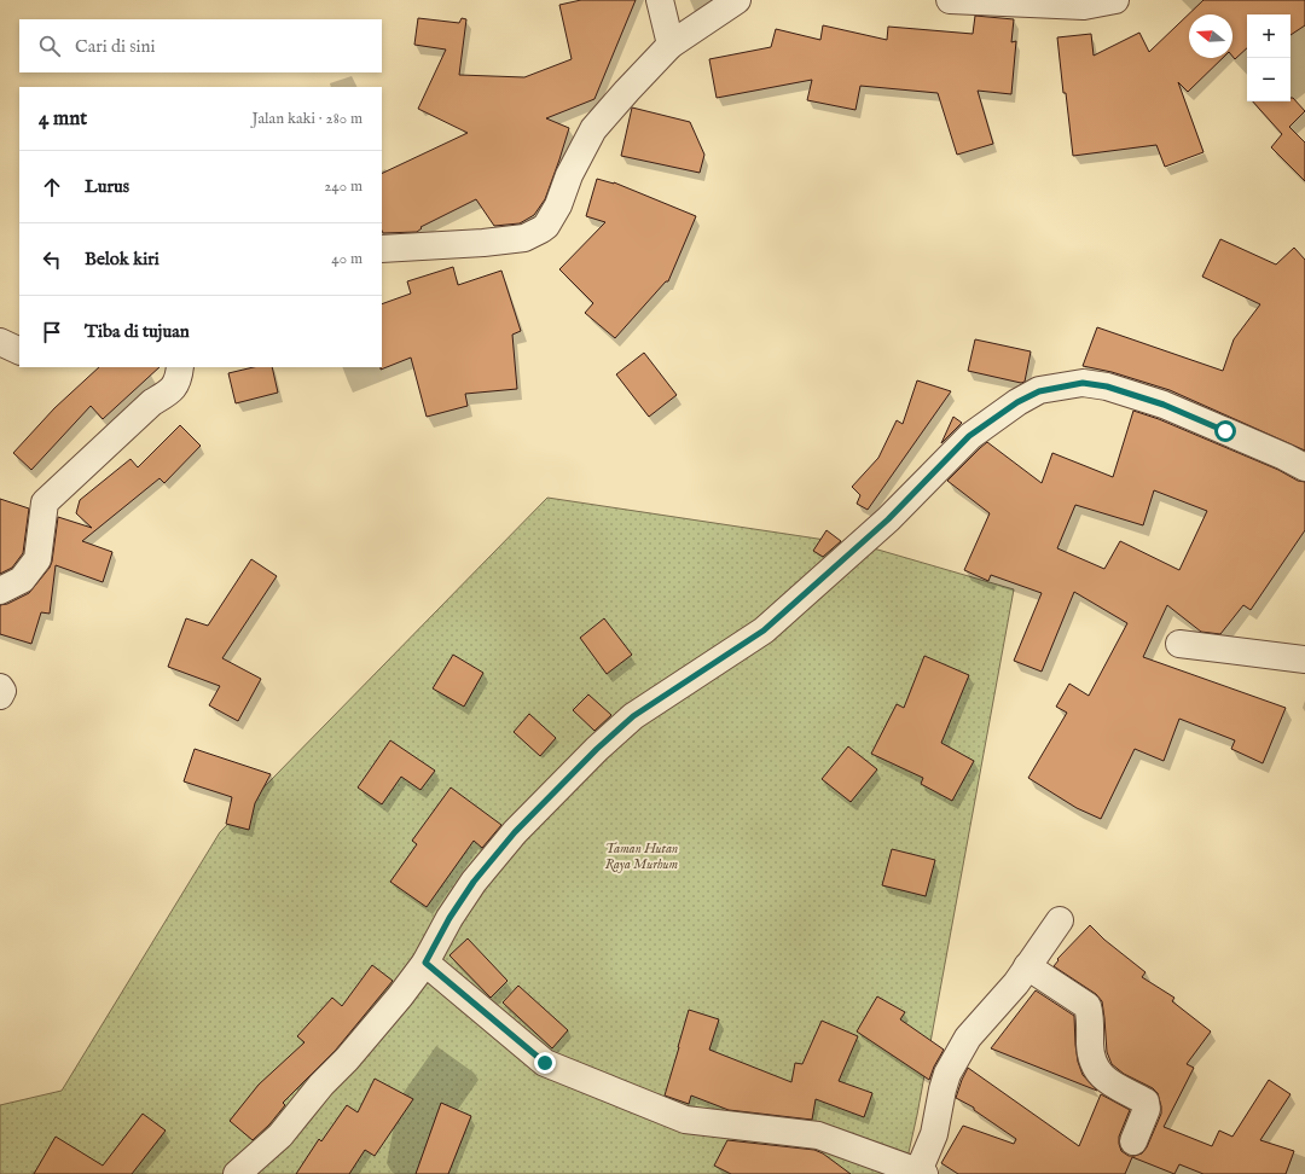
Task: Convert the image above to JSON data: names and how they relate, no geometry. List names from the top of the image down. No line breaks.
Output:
{"parks":["Taman Hutan Raya Murhum"],"north":"left","page":{"map_buttons":["+","−"],"search":"Cari di sini","heading":["4 mnt","Jalan kaki · 280 m"],"list":[["Lurus","240 m"],["Belok kiri","40 m"],"Tiba di tujuan"]}}
